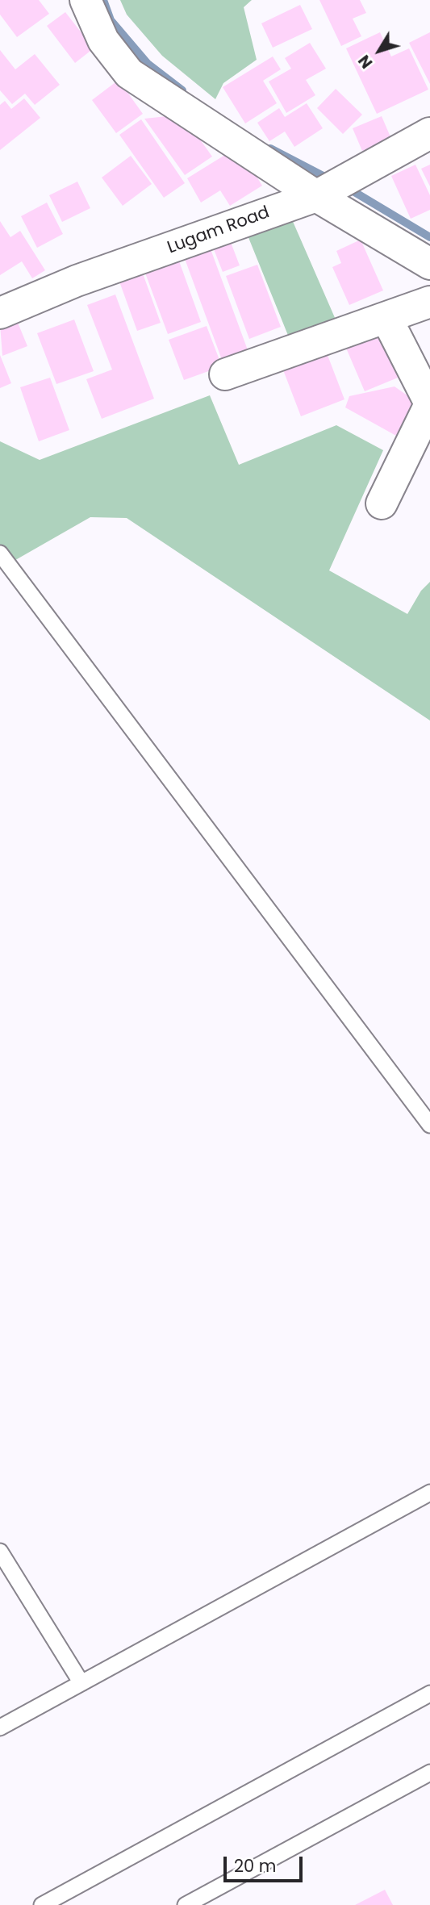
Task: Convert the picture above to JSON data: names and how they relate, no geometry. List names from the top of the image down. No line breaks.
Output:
{"streets":{"street":["Lugam Road"]},"scale_bar":"20 m","north":"bottom left"}
